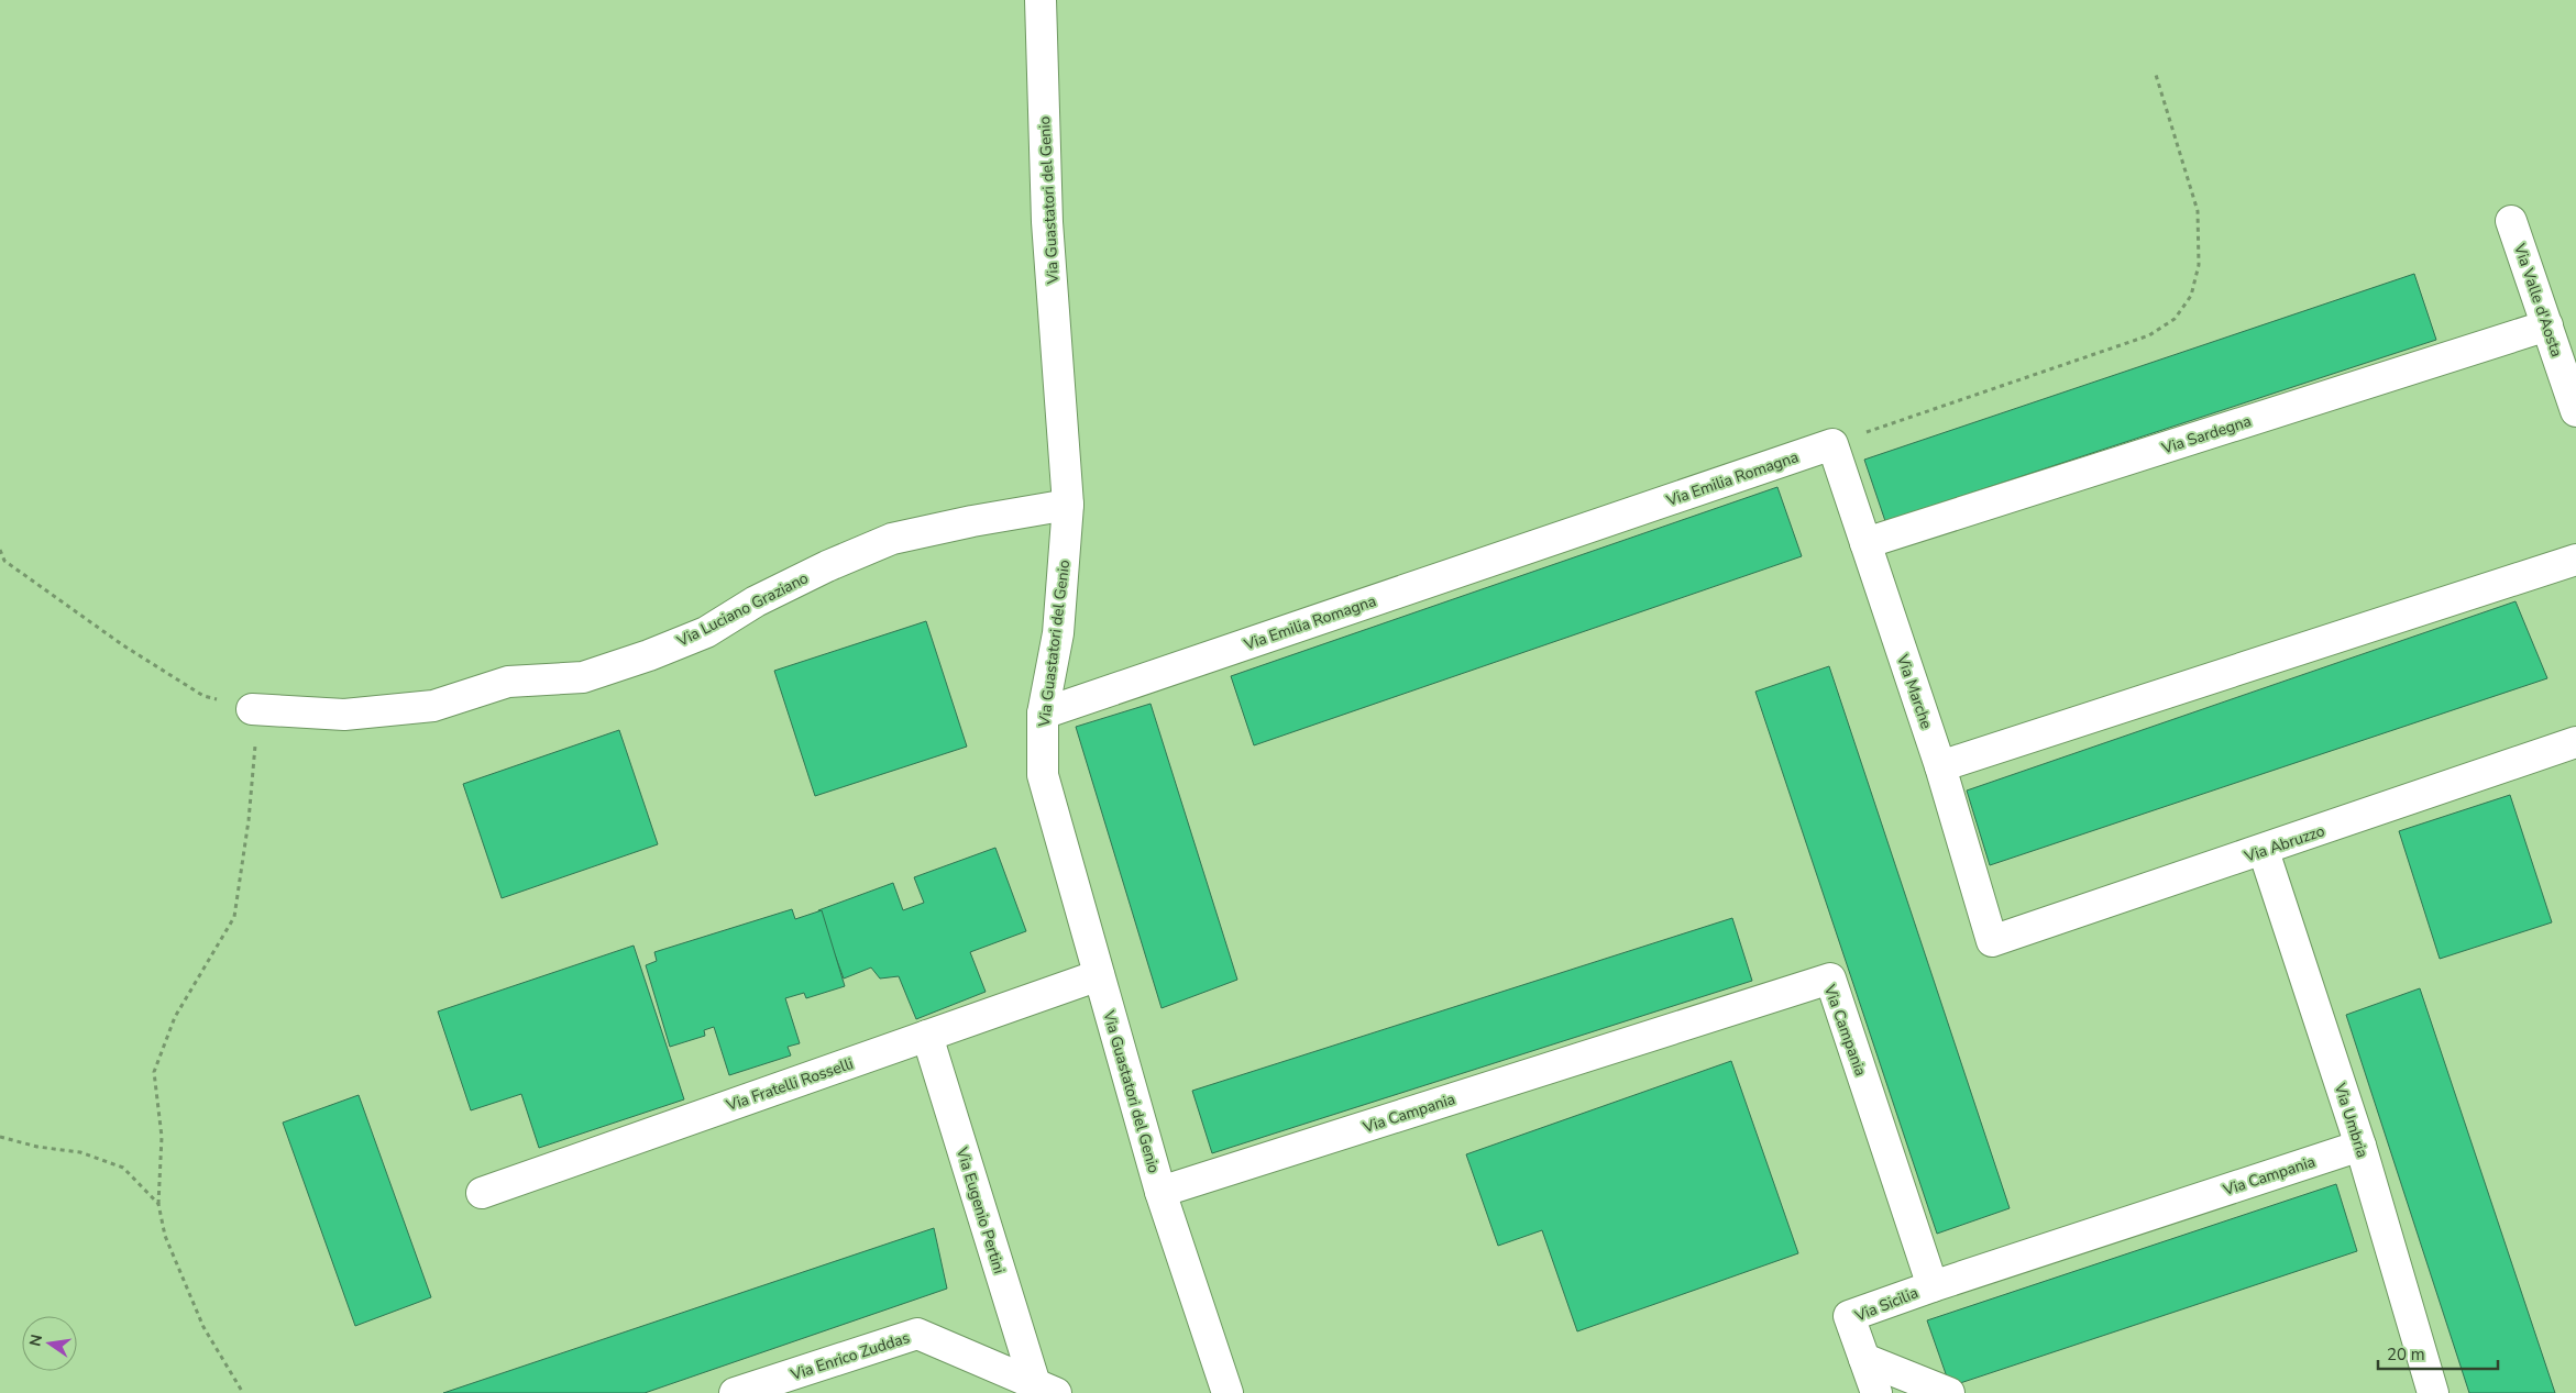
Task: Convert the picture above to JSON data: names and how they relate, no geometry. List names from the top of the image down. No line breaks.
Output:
{"streets":{"street":["Via Guastatori del Genio","Via Valle d'Aosta","Via Sardegna","Via Emilia Romagna","Via Luciano Graziano","Via Marche","Via Abruzzo","Via Campania","Via Fratelli Rosselli","Via Umbria","Via Eugenio Pertini","Via Sicilia","Via Enrico Zuddas"]},"crossings":[["Via Guastatori del Genio","Via Emilia Romagna"],["Via Guastatori del Genio","Via Luciano Graziano"],["Via Guastatori del Genio","Via Campania"],["Via Guastatori del Genio","Via Fratelli Rosselli"],["Via Valle d'Aosta","Via Sardegna"],["Via Sardegna","Via Marche"],["Via Emilia Romagna","Via Marche"],["Via Marche","Via Abruzzo"],["Via Abruzzo","Via Umbria"],["Via Campania","Via Umbria"],["Via Campania","Via Sicilia"],["Via Fratelli Rosselli","Via Eugenio Pertini"],["Via Eugenio Pertini","Via Enrico Zuddas"]],"scale_bar":"20 m","north":"left"}
